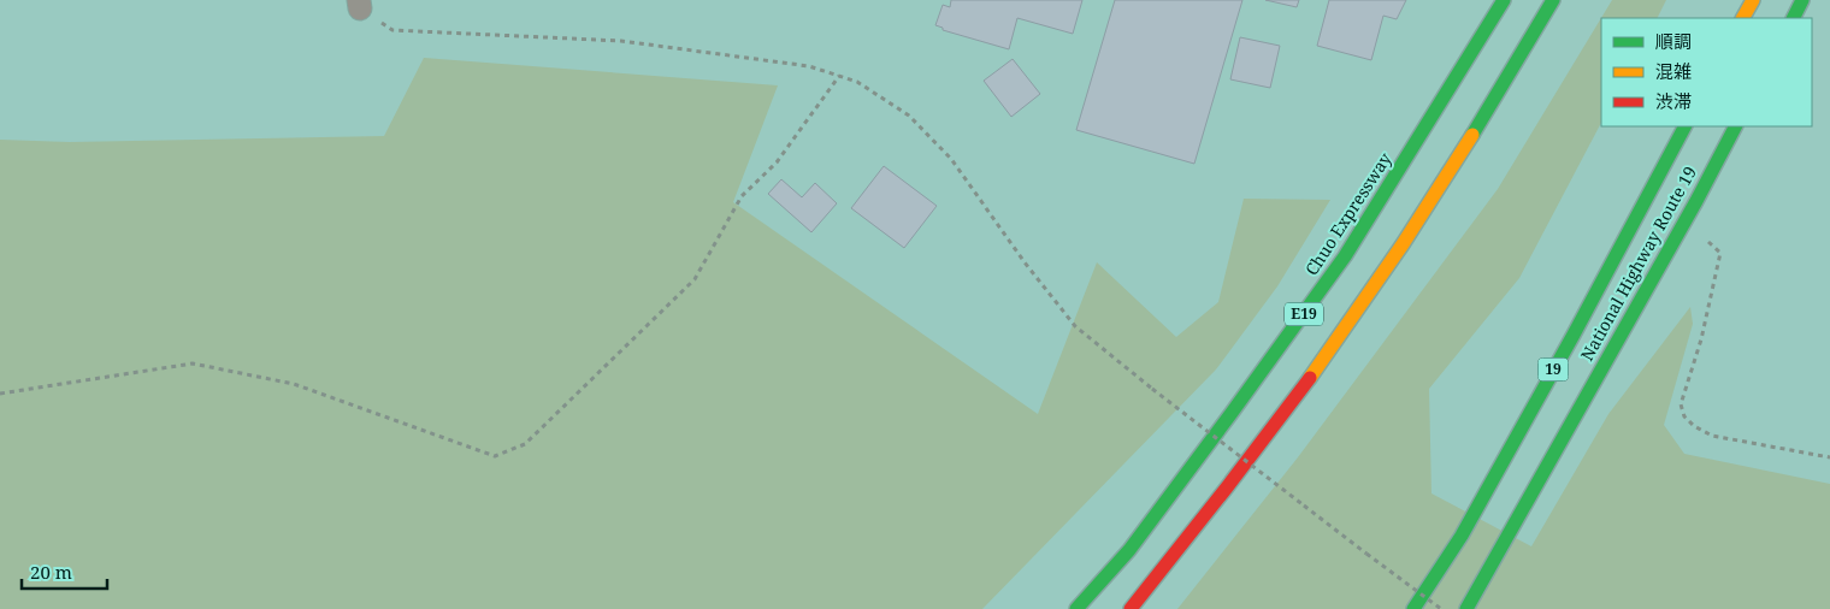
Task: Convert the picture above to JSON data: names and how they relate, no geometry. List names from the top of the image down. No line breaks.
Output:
{"streets":{"highway":["Chuo Expressway","National Highway Route 19","E19","19"]},"legend":["順調","混雑","渋滞"],"scale_bar":"20 m"}
